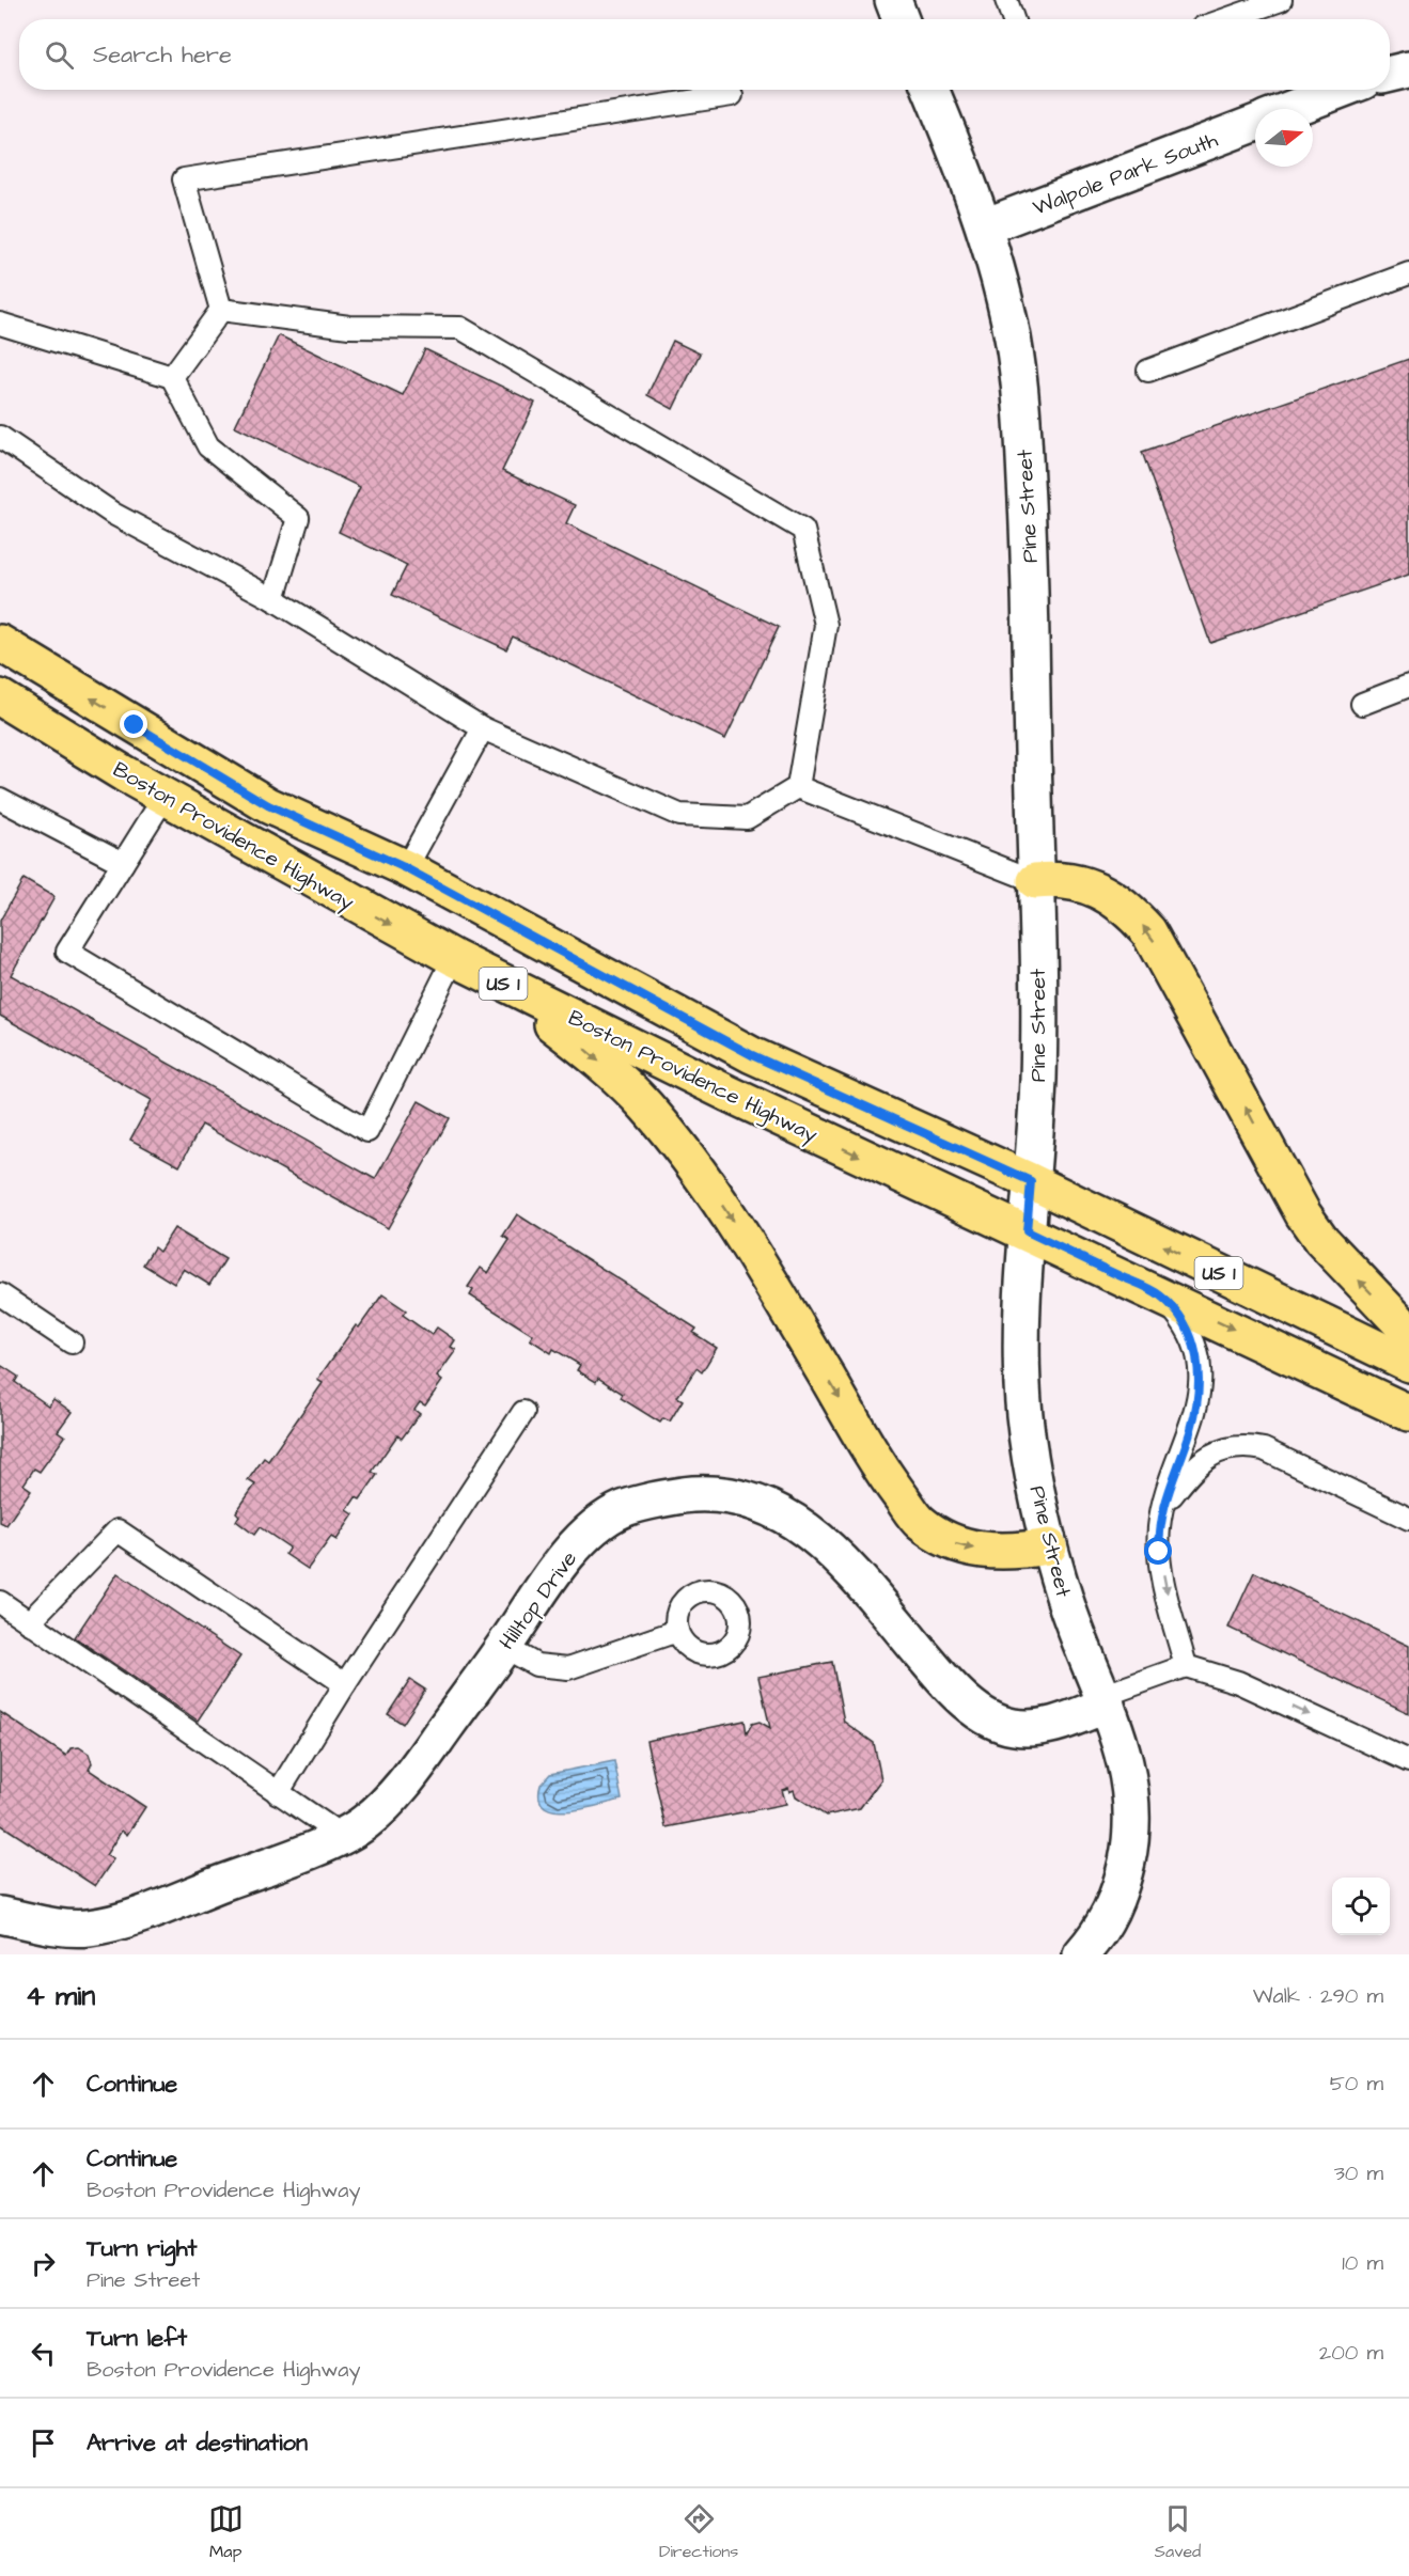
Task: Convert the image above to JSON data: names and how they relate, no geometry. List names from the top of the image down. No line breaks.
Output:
{"streets":{"main road":["Boston Providence Highway","US 1"],"street":["Walpole Park South","Pine Street","Hilltop Drive"]},"crossings":[["Walpole Park South","Pine Street"],["Pine Street","Boston Providence Highway"],["Pine Street","Hilltop Drive"]],"north":"right","page":{"search":"Search here","heading":["4 min","Walk · 290 m"],"list":[["Continue","50 m"],["Continue","Boston Providence Highway","30 m"],["Turn right","Pine Street","10 m"],["Turn left","Boston Providence Highway","200 m"],"Arrive at destination"],"nav":["Map","Directions","Saved"]}}
